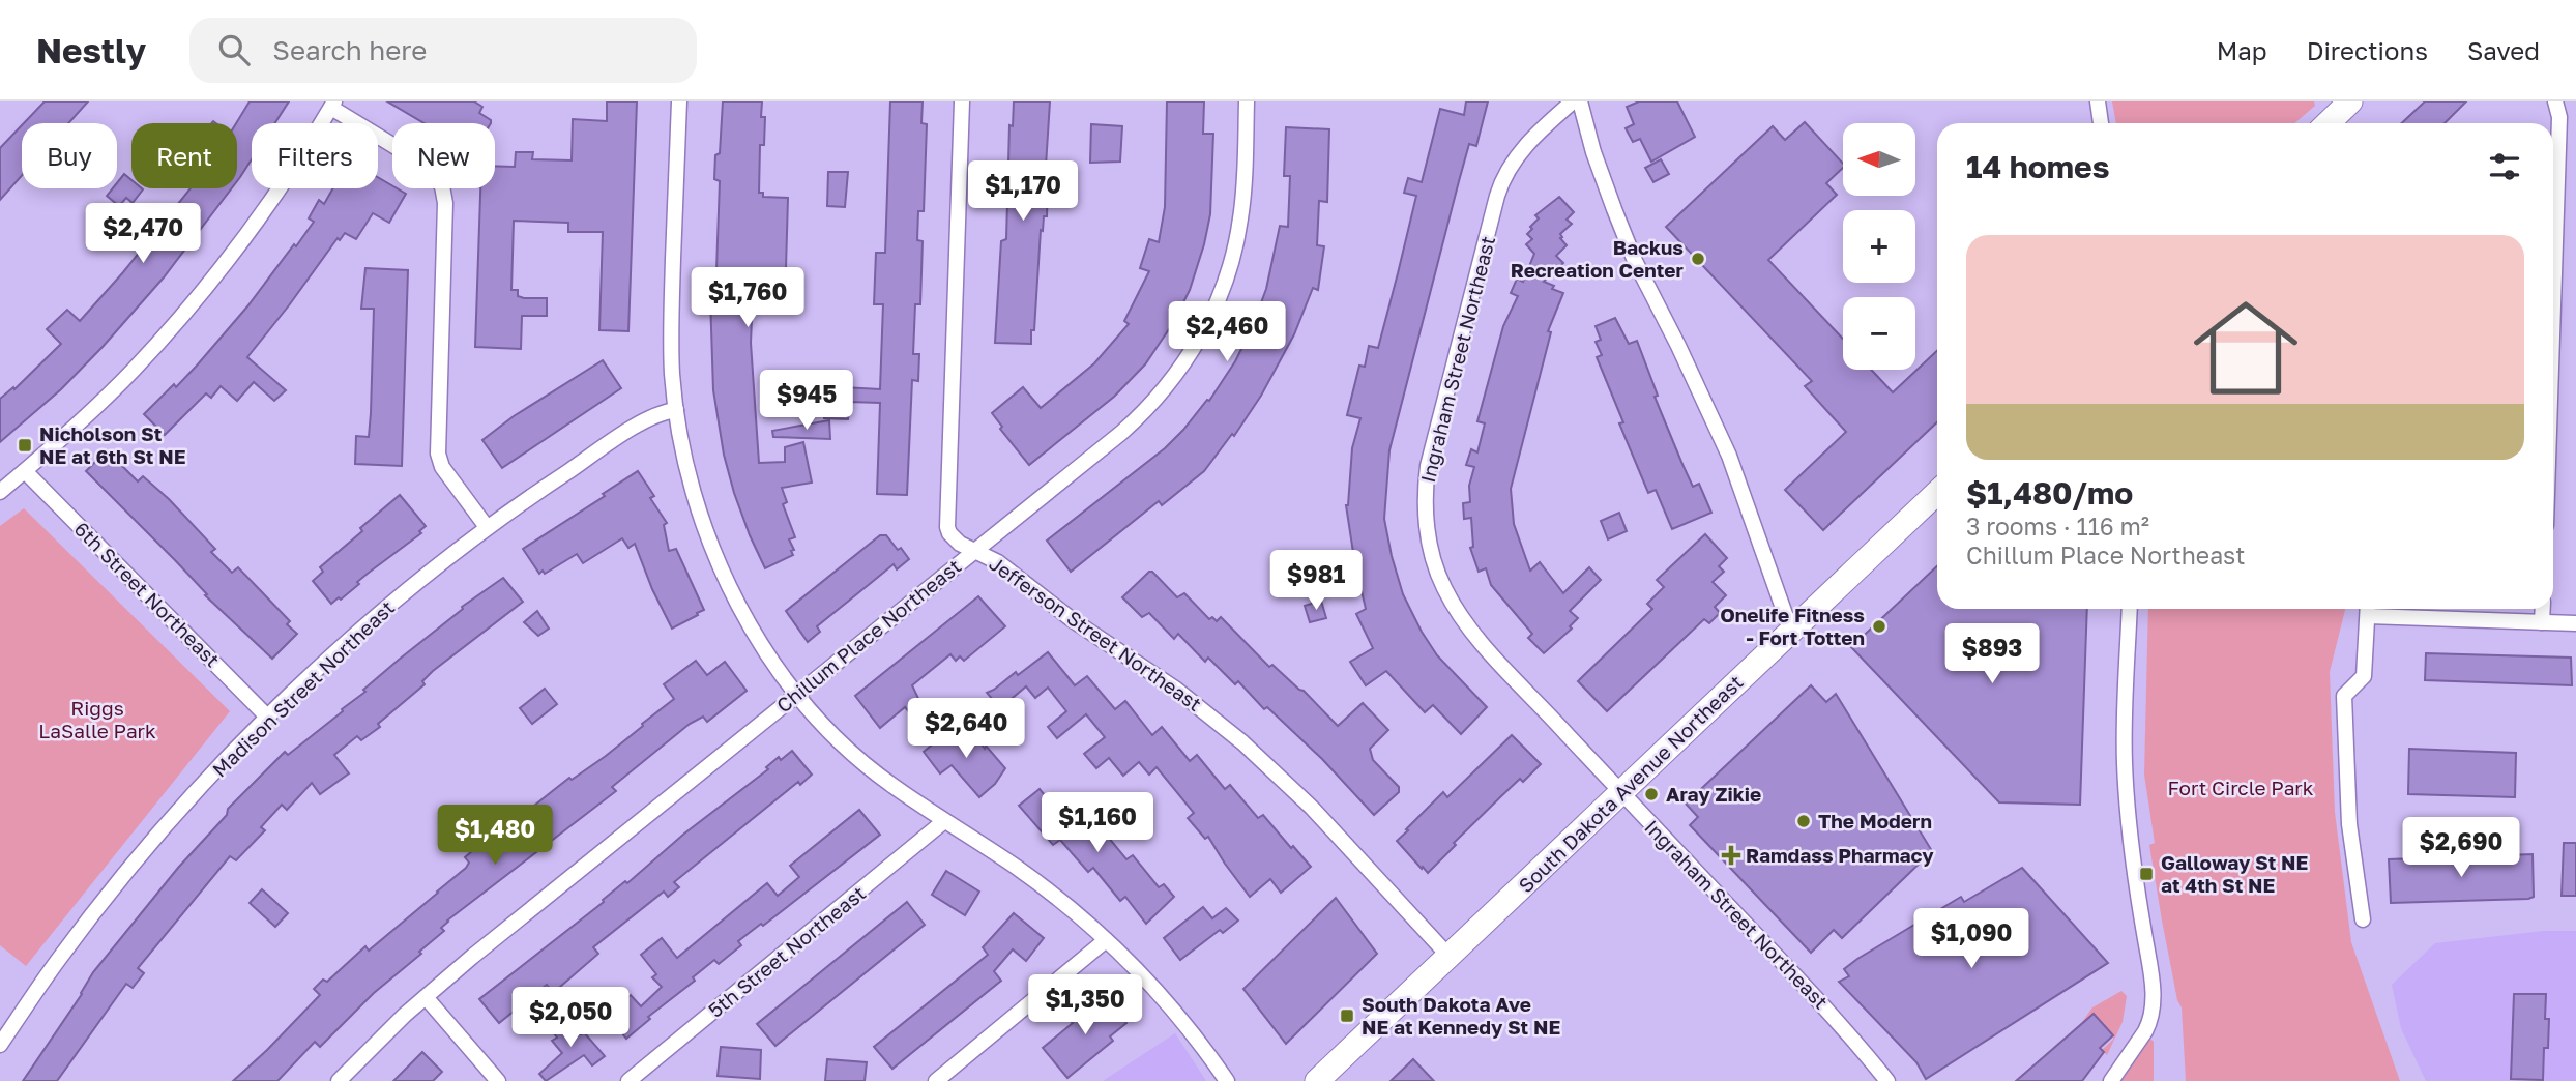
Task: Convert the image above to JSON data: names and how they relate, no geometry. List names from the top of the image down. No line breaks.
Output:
{"streets":{"main road":["South Dakota Avenue Northeast"],"street":["Ingraham Street Northeast","6th Street Northeast","Jefferson Street Northeast","Chillum Place Northeast","Madison Street Northeast","5th Street Northeast"]},"crossings":[["Ingraham Street Northeast","South Dakota Avenue Northeast"],["6th Street Northeast","Madison Street Northeast"],["Jefferson Street Northeast","Chillum Place Northeast"],["Jefferson Street Northeast","South Dakota Avenue Northeast"]],"parks":["Riggs LaSalle Park","Fort Circle Park"],"places":{"other":["Backus Recreation Center","Onelife Fitness - Fort Totten","Aray Zikie","The Modern"],"transit":["Nicholson St NE at 6th St NE","Galloway St NE at 4th St NE","South Dakota Ave NE at Kennedy St NE"],"health":["Ramdass Pharmacy"]},"north":"left","page":{"header":"Nestly","search":"Search here","nav":["Map","Directions","Saved"],"map_buttons":["+","−"],"chip":["Buy","Rent","Filters","New"],"heading":"14 homes","price":["$1,170","$2,470","$1,760","$2,460","$945","$981","$893","$2,640","$1,160","$1,480","$2,690","$1,090","$1,350","$2,050"],"list":[{"name":"$1,480/mo","note":"3 rooms · 116 m² · Chillum Place Northeast"}]}}
